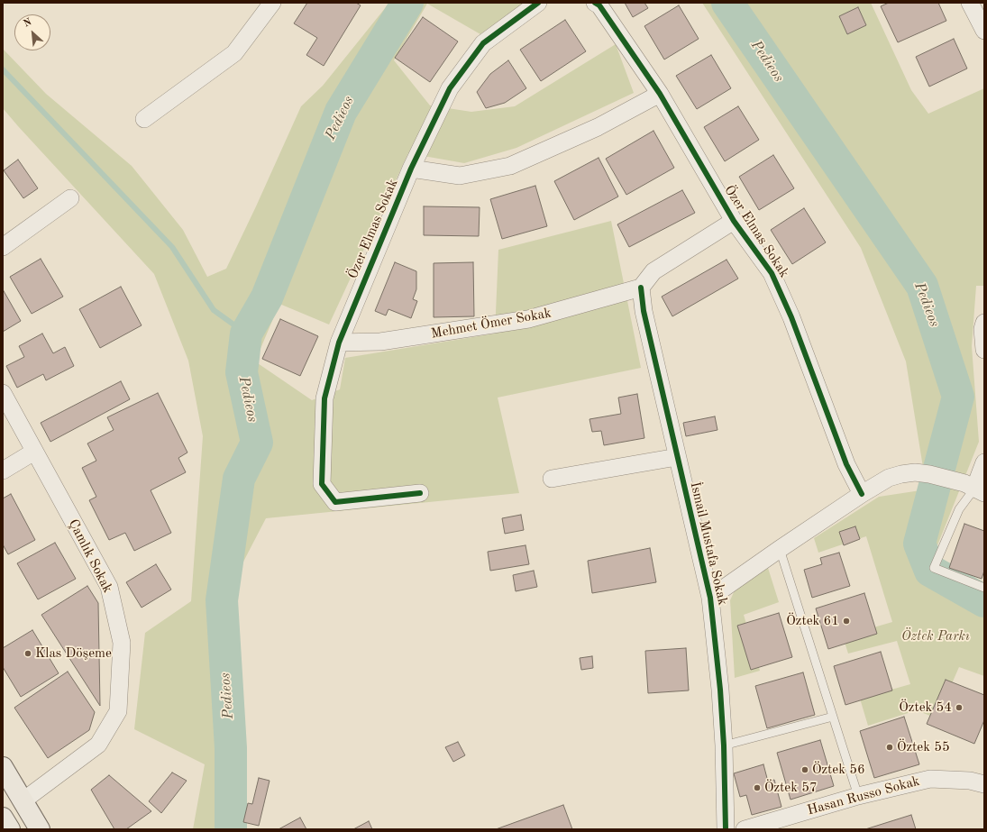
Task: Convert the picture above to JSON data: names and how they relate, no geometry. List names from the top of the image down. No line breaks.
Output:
{"streets":{"street":["Özer Elmas Sokak","Mehmet Ömer Sokak","İsmail Mustafa Sokak","Çamlık Sokak","Hasan Russo Sokak"]},"crossings":[["Özer Elmas Sokak","Mehmet Ömer Sokak"],["Özer Elmas Sokak","İsmail Mustafa Sokak"],["Mehmet Ömer Sokak","İsmail Mustafa Sokak"]],"water":["Pedieos"],"parks":["Öztek Parkı"],"places":["Öztek 61","Klas Döşeme","Öztek 54","Öztek 55","Öztek 56","Öztek 57"],"north":"top left"}
